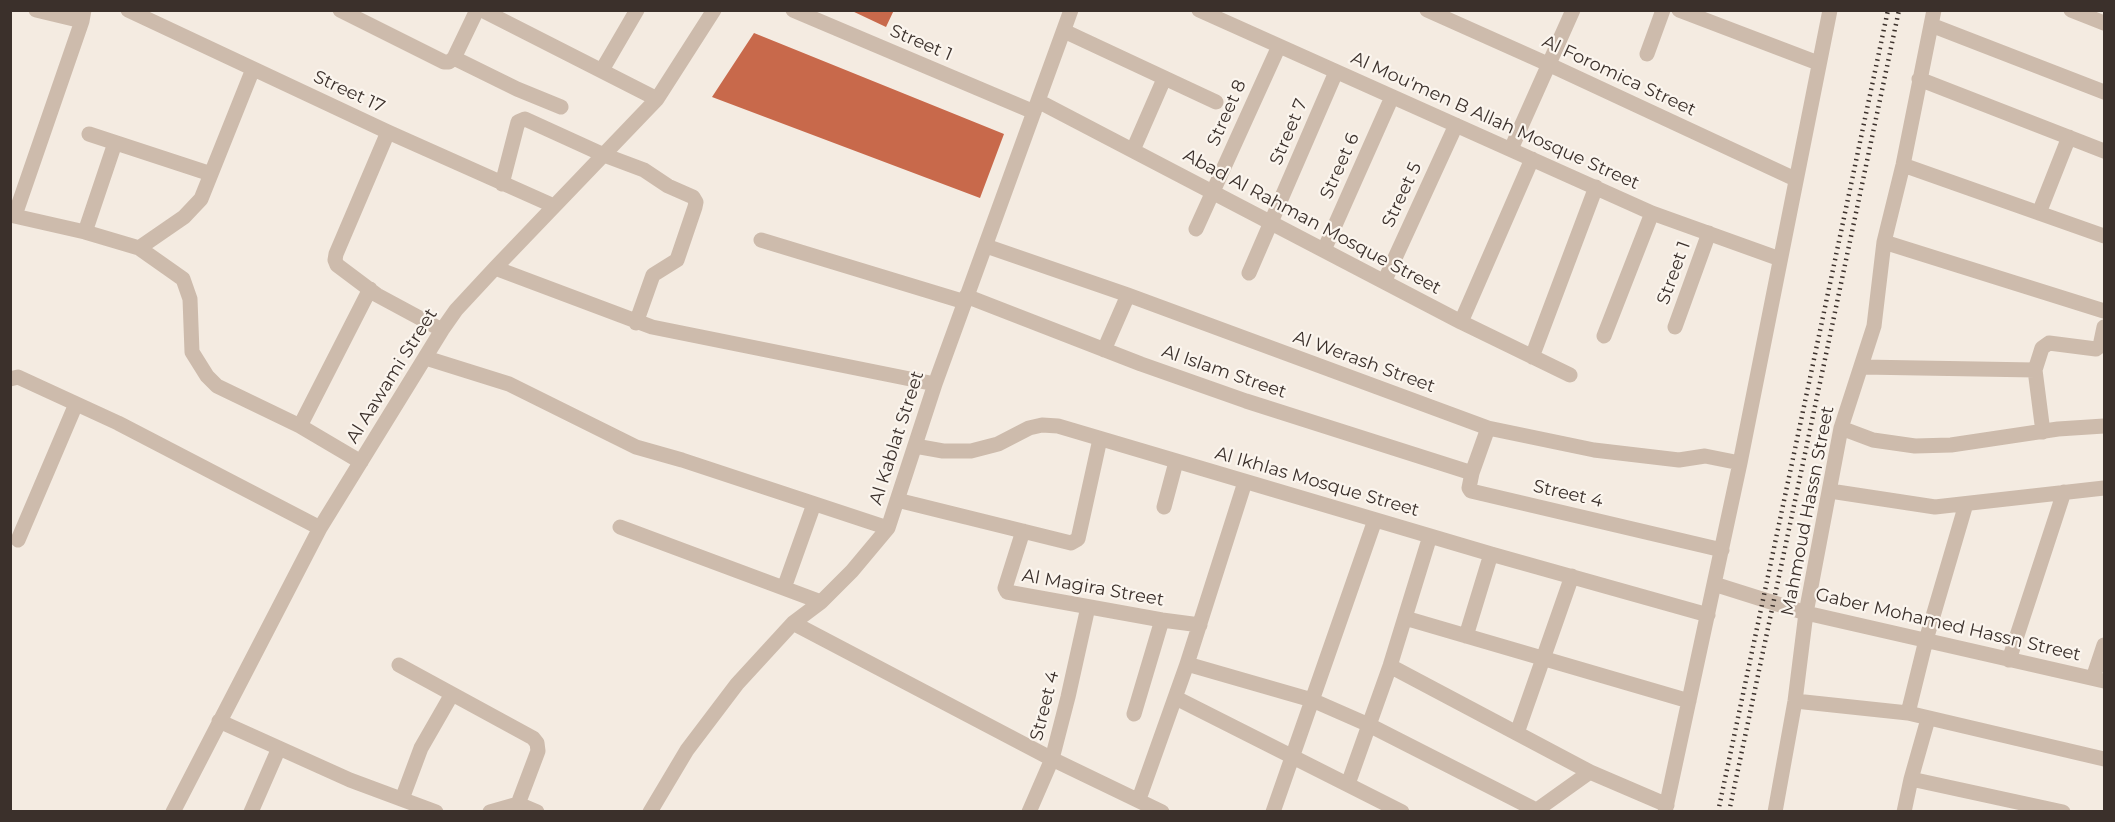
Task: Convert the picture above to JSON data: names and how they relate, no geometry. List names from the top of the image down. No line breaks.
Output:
{"streets":{"street":["Street 1","Al Foromica Street","Street 17","Street 8","Al Mou'men B Allah Mosque Street","Street 7","Street 6","Street 5","Abad Al Rahman Mosque Street","Al Werash Street","Al Islam Street","Al Aawami Street","Al Kablat Street","Al Ikhlas Mosque Street","Street 4","Mahmoud Hassn Street","Al Magira Street","Gaber Mohamed Hassn Street"]},"crossings":[["Street 1","Al Mou'men B Allah Mosque Street"],["Street 1","Abad Al Rahman Mosque Street"],["Street 1","Al Kablat Street"],["Street 17","Al Aawami Street"],["Street 8","Al Mou'men B Allah Mosque Street"],["Street 8","Abad Al Rahman Mosque Street"],["Al Mou'men B Allah Mosque Street","Street 7"],["Al Mou'men B Allah Mosque Street","Street 6"],["Al Mou'men B Allah Mosque Street","Street 5"],["Street 7","Abad Al Rahman Mosque Street"],["Street 6","Abad Al Rahman Mosque Street"],["Street 5","Abad Al Rahman Mosque Street"],["Abad Al Rahman Mosque Street","Al Kablat Street"],["Al Werash Street","Al Kablat Street"],["Al Islam Street","Al Kablat Street"],["Al Islam Street","Street 4"],["Al Kablat Street","Al Ikhlas Mosque Street"],["Street 4","Al Magira Street"],["Mahmoud Hassn Street","Gaber Mohamed Hassn Street"]]}
